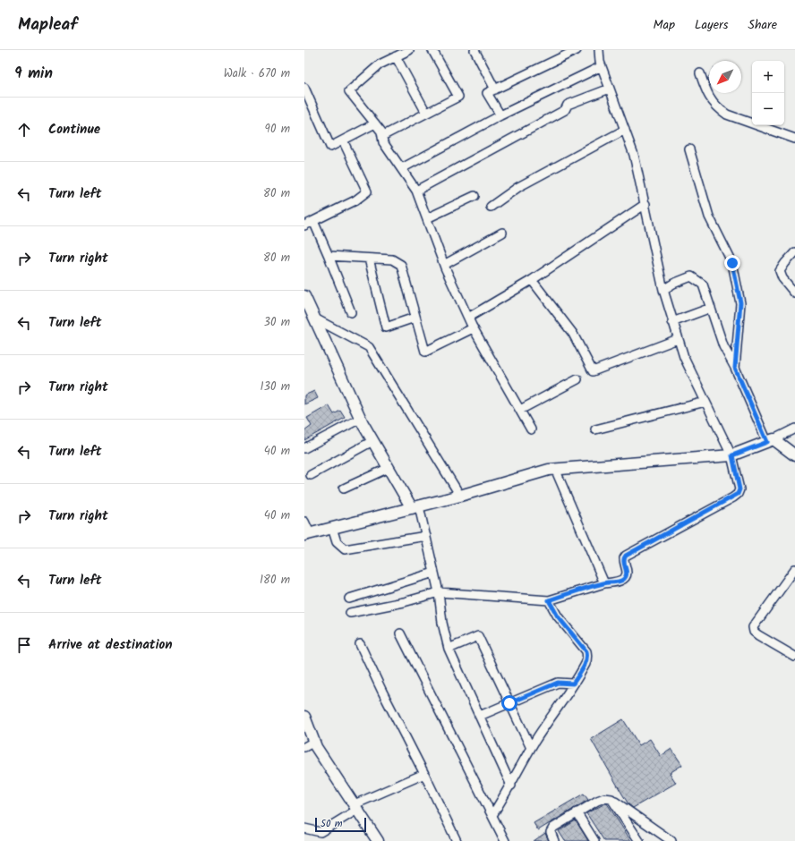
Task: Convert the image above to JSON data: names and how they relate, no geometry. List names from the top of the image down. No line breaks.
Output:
{"scale_bar":"50 m","north":"bottom left","page":{"header":"Mapleaf","nav":["Map","Layers","Share"],"heading":["9 min","Walk · 670 m"],"map_buttons":["+","−"],"list":[["Continue","90 m"],["Turn left","80 m"],["Turn right","80 m"],["Turn left","30 m"],["Turn right","130 m"],["Turn left","40 m"],["Turn right","40 m"],["Turn left","180 m"],"Arrive at destination"],"scale":"50 m"}}
